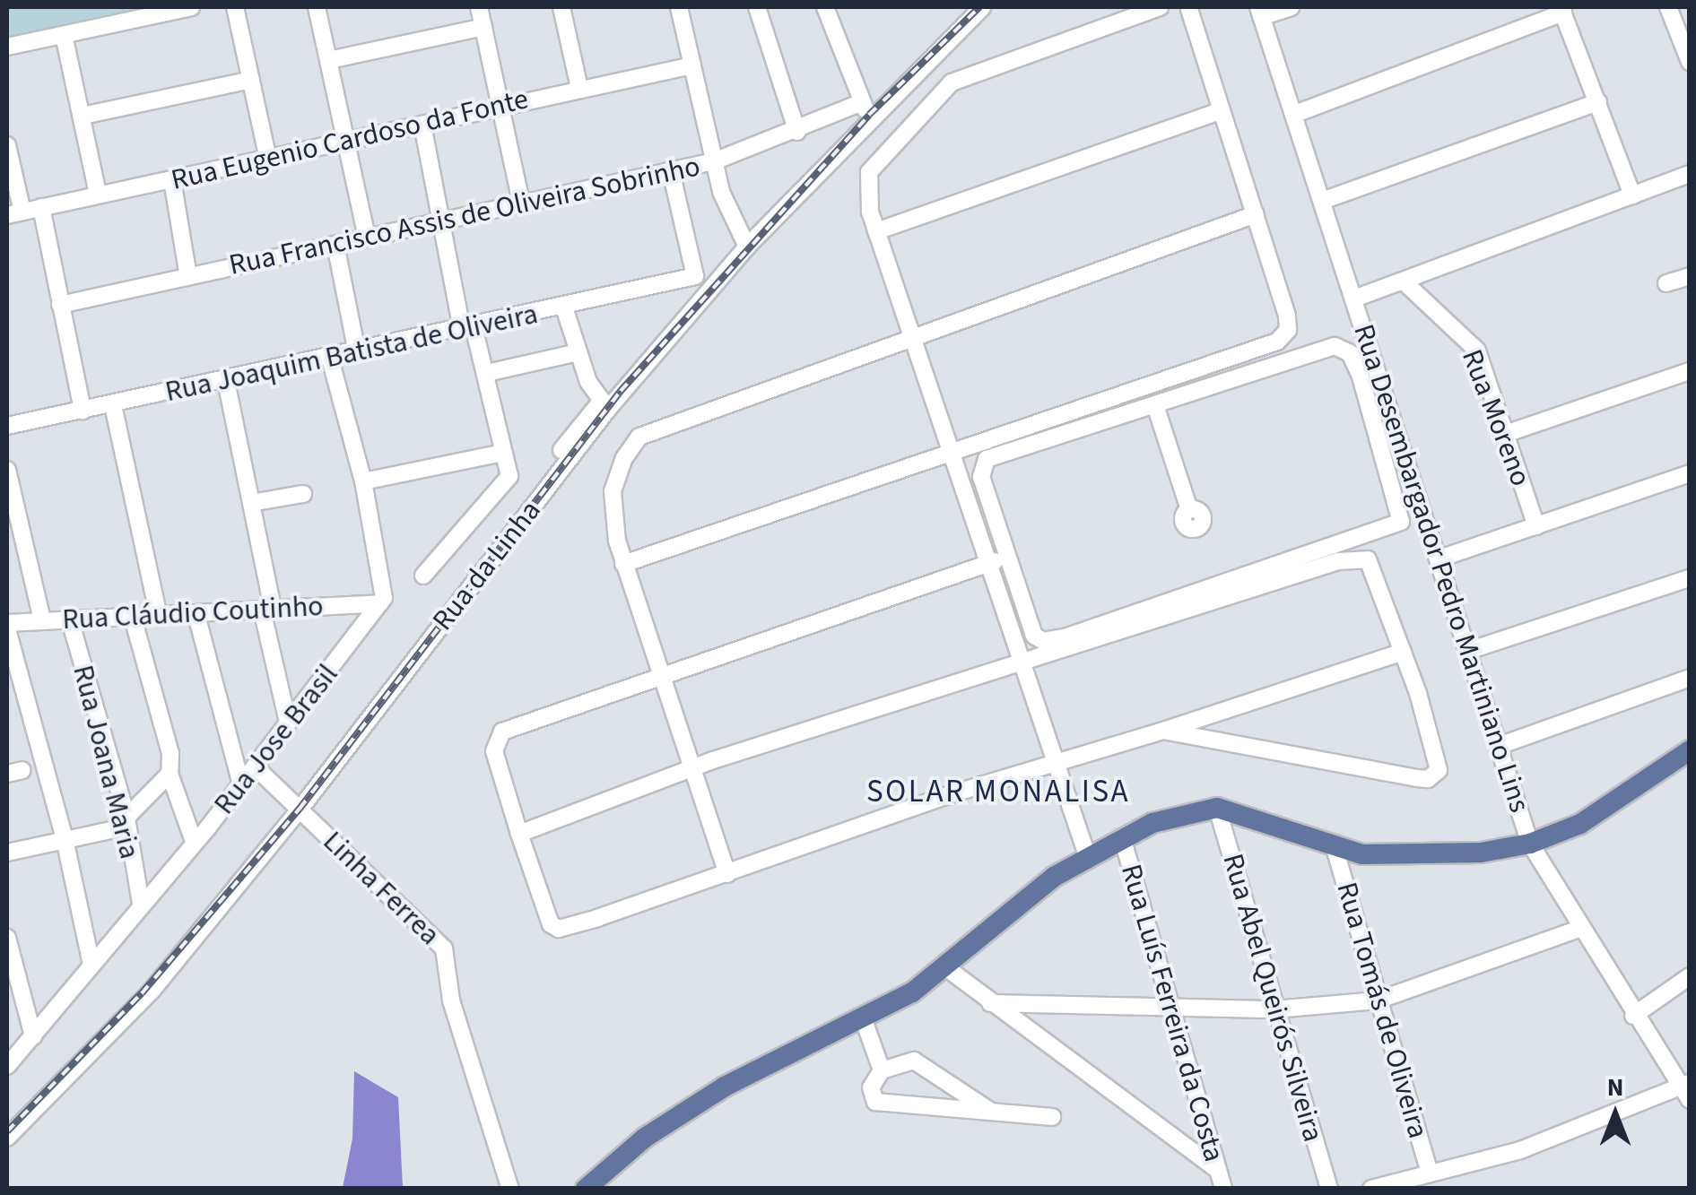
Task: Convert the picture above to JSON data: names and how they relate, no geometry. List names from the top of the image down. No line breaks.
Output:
{"streets":{"street":["Rua Eugenio Cardoso da Fonte","Rua Francisco Assis de Oliveira Sobrinho","Rua Joaquim Batista de Oliveira","Rua Moreno","Rua da Linha","Rua Desembargador Pedro Martiniano Lins","Rua Cláudio Coutinho","Rua Jose Brasil","Rua Joana Maria","Linha Ferrea","Rua Abel Queirós Silveira","Rua Tomás de Oliveira","Rua Luís Ferreira da Costa"]},"crossings":[["Rua Francisco Assis de Oliveira Sobrinho","Rua Joaquim Batista de Oliveira"],["Rua da Linha","Linha Ferrea"],["Rua Cláudio Coutinho","Rua Jose Brasil"],["Rua Cláudio Coutinho","Rua Joana Maria"],["Rua Jose Brasil","Rua Joana Maria"],["Rua Jose Brasil","Linha Ferrea"]],"districts":["SOLAR MONALISA"],"north":"top"}
